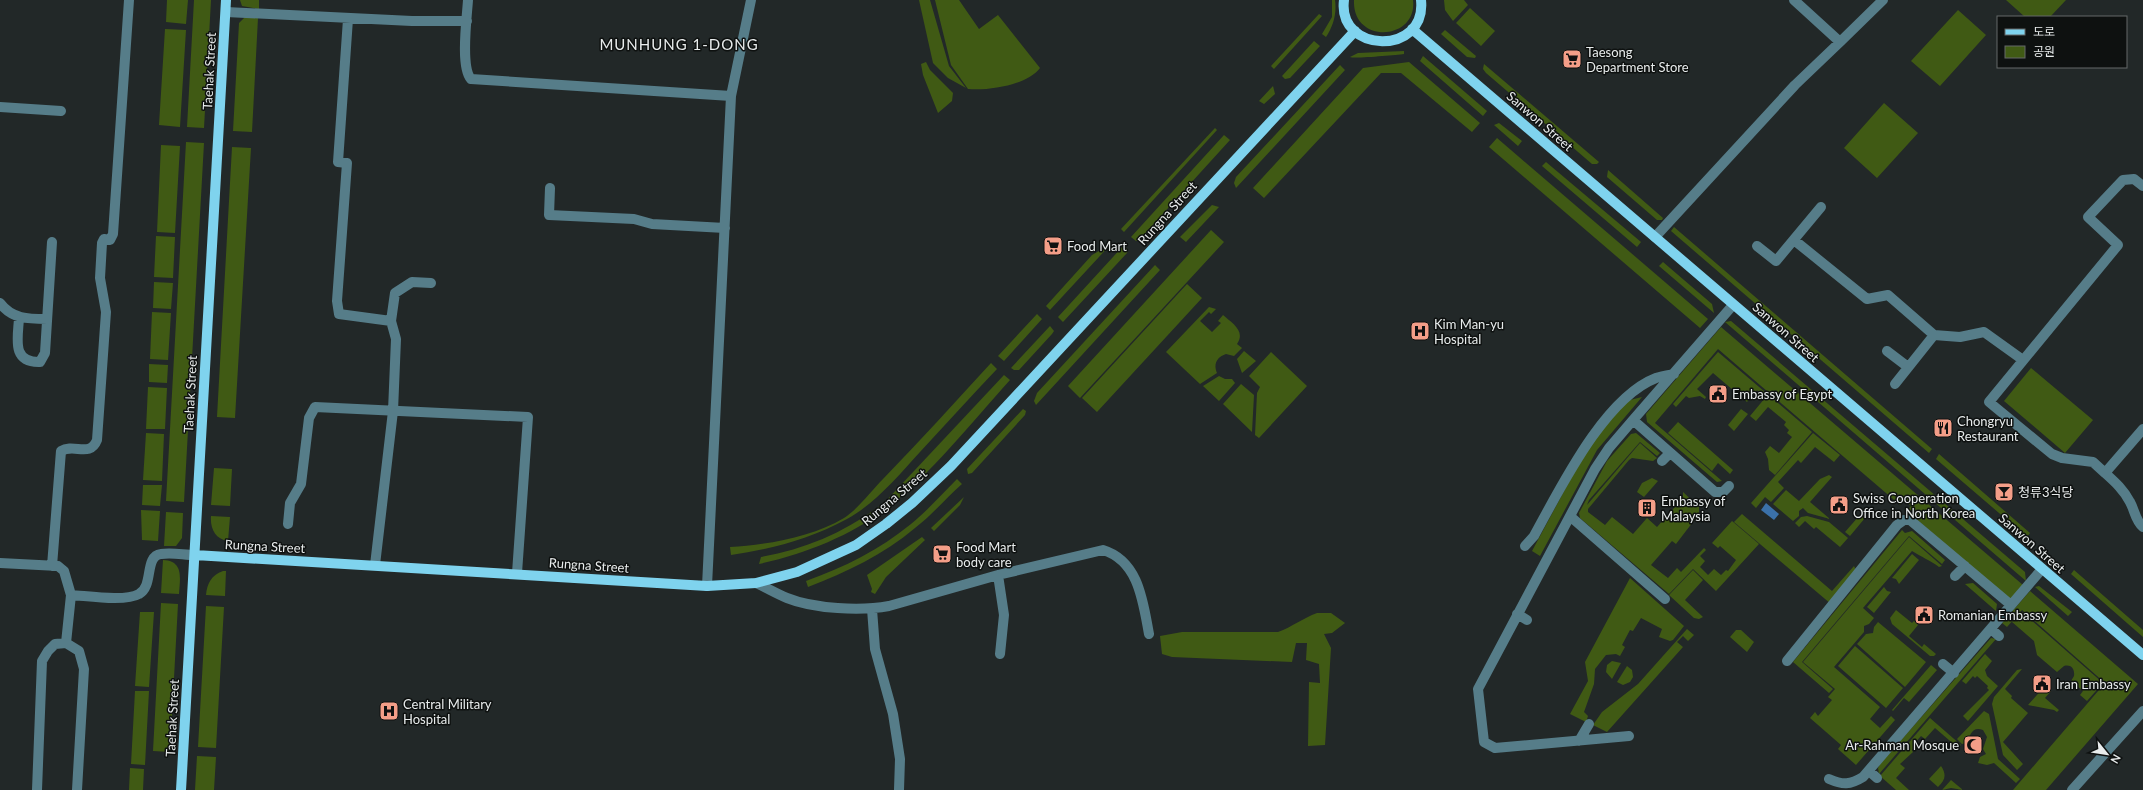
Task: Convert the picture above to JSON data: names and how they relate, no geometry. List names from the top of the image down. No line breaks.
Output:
{"streets":{"main road":["Taehak Street","Sanwon Street","Rungna Street"]},"crossings":[["Taehak Street","Rungna Street"]],"districts":["MUNHUNG 1-DONG"],"places":{"supermarket":["Taesong Department Store","Food Mart","Food Mart body care"],"hospital":["Kim Man-yu Hospital","Central Military Hospital"],"public building":["Embassy of Egypt","Swiss Cooperation Office in North Korea","Romanian Embassy","Iran Embassy"],"restaurant":["Chongryu Restaurant"],"bar":["청류3식당"],"building":["Embassy of Malaysia"],"mosque":["Ar-Rahman Mosque"]},"legend":["도로","공원"],"north":"bottom right"}
